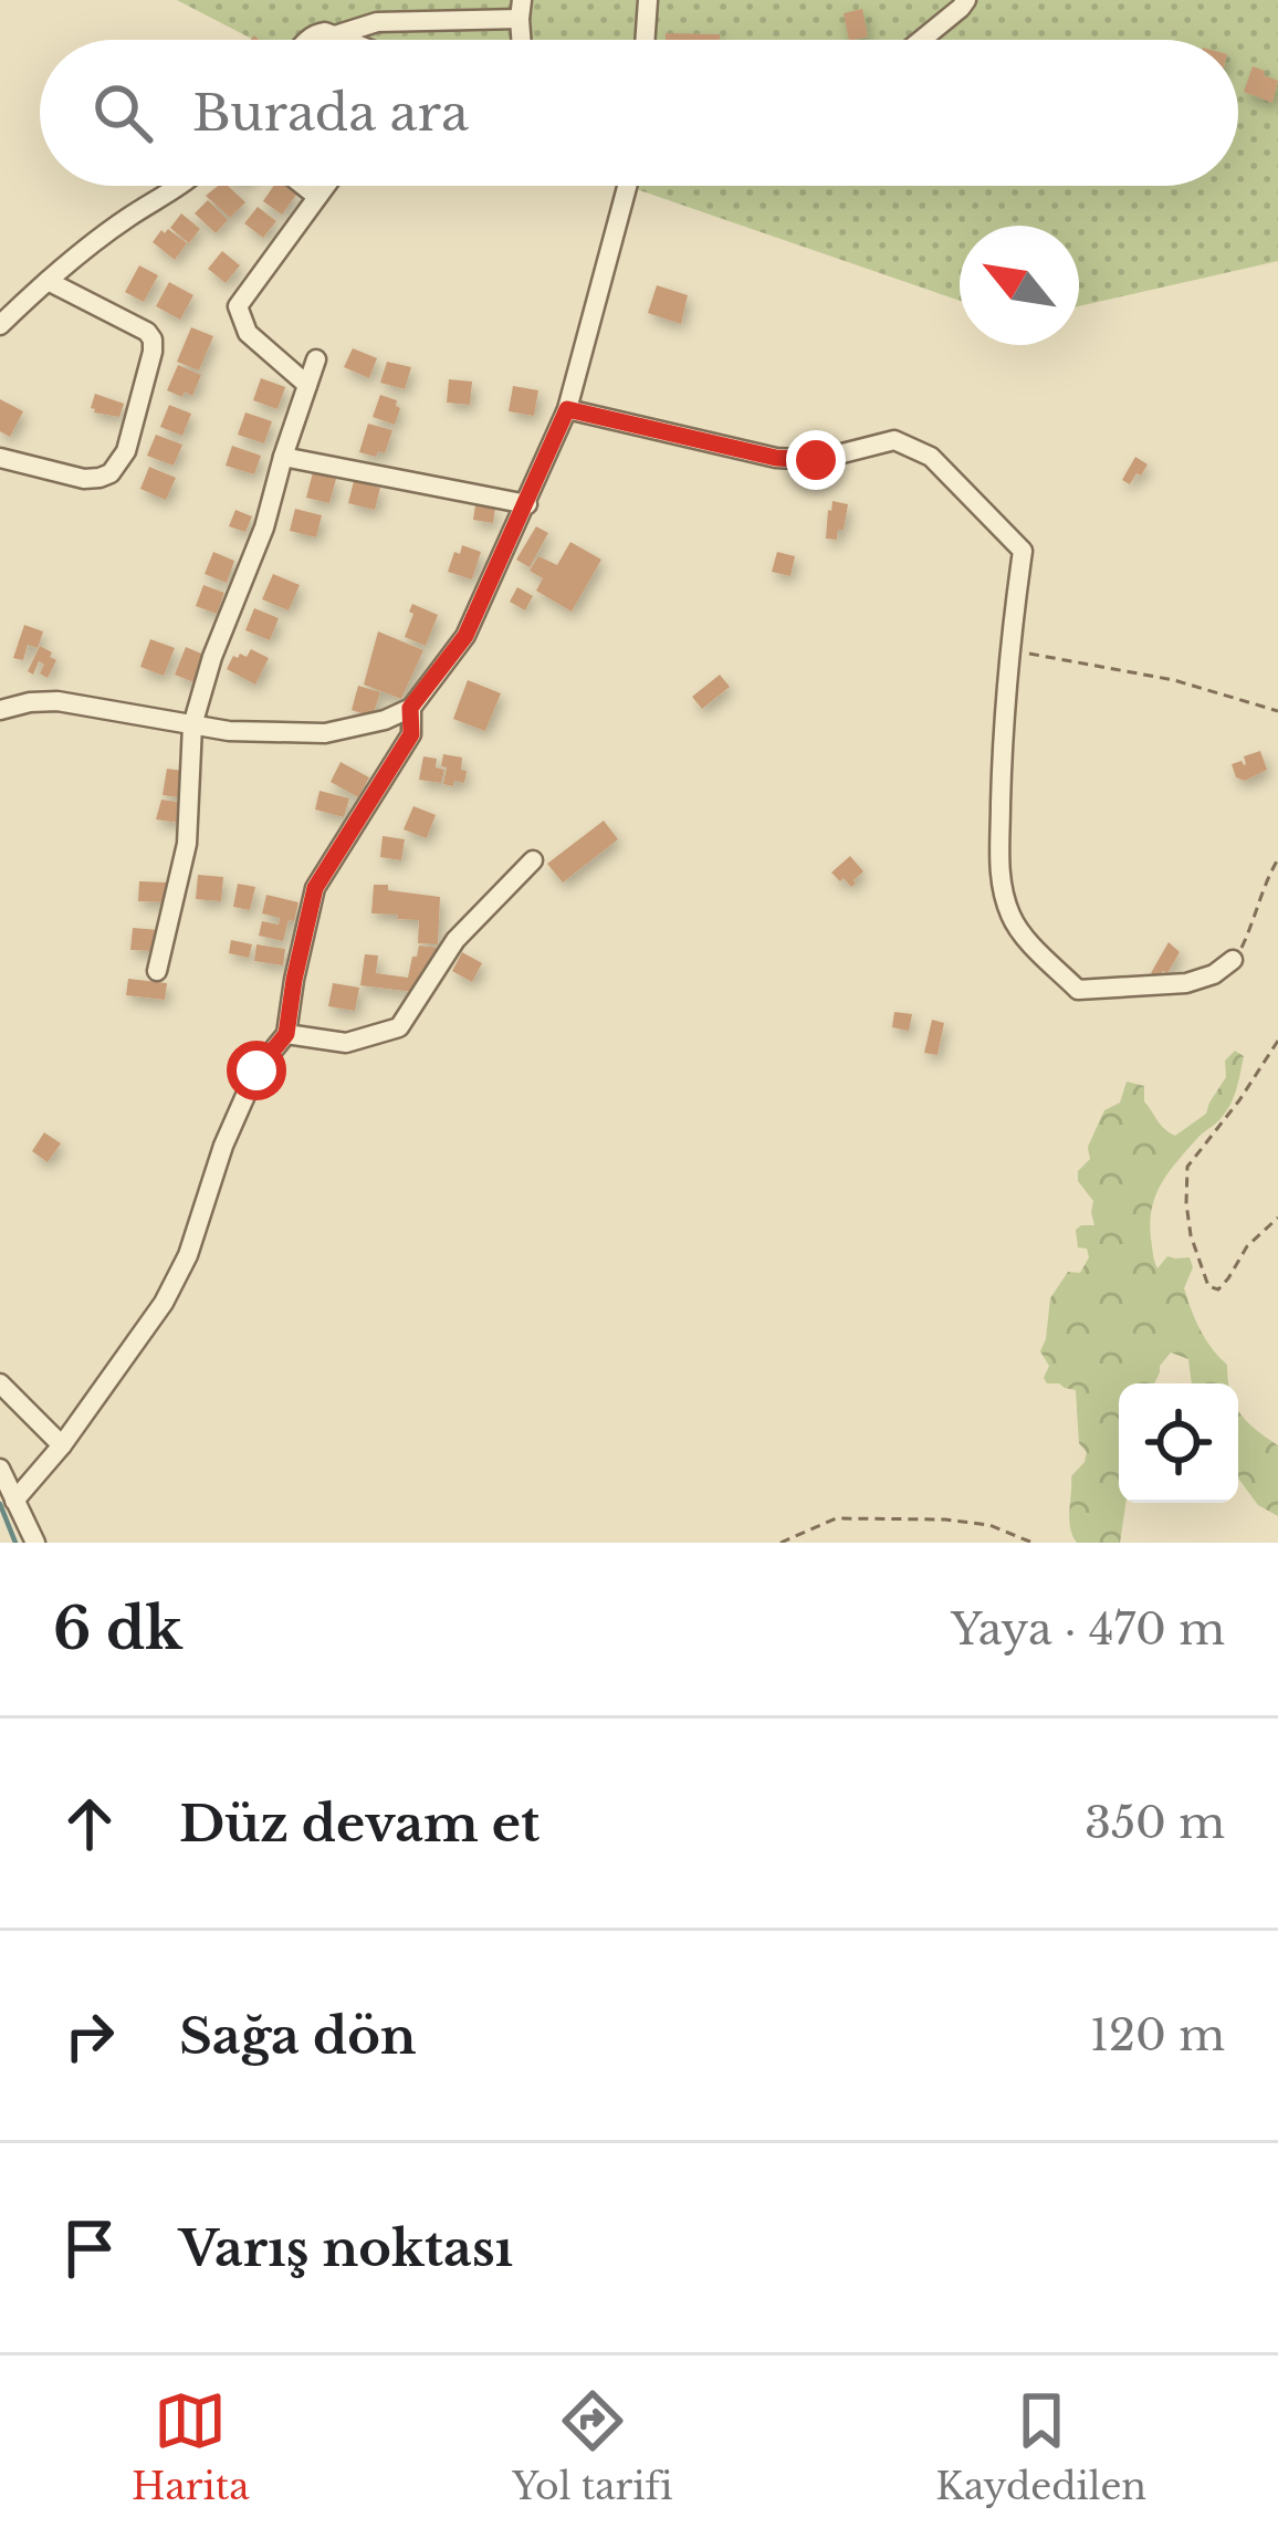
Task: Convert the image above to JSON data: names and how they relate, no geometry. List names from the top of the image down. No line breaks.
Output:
{"north":"top left","page":{"search":"Burada ara","heading":["6 dk","Yaya · 470 m"],"list":[["Düz devam et","350 m"],["Sağa dön","120 m"],"Varış noktası"],"nav":["Harita","Yol tarifi","Kaydedilen"]}}
